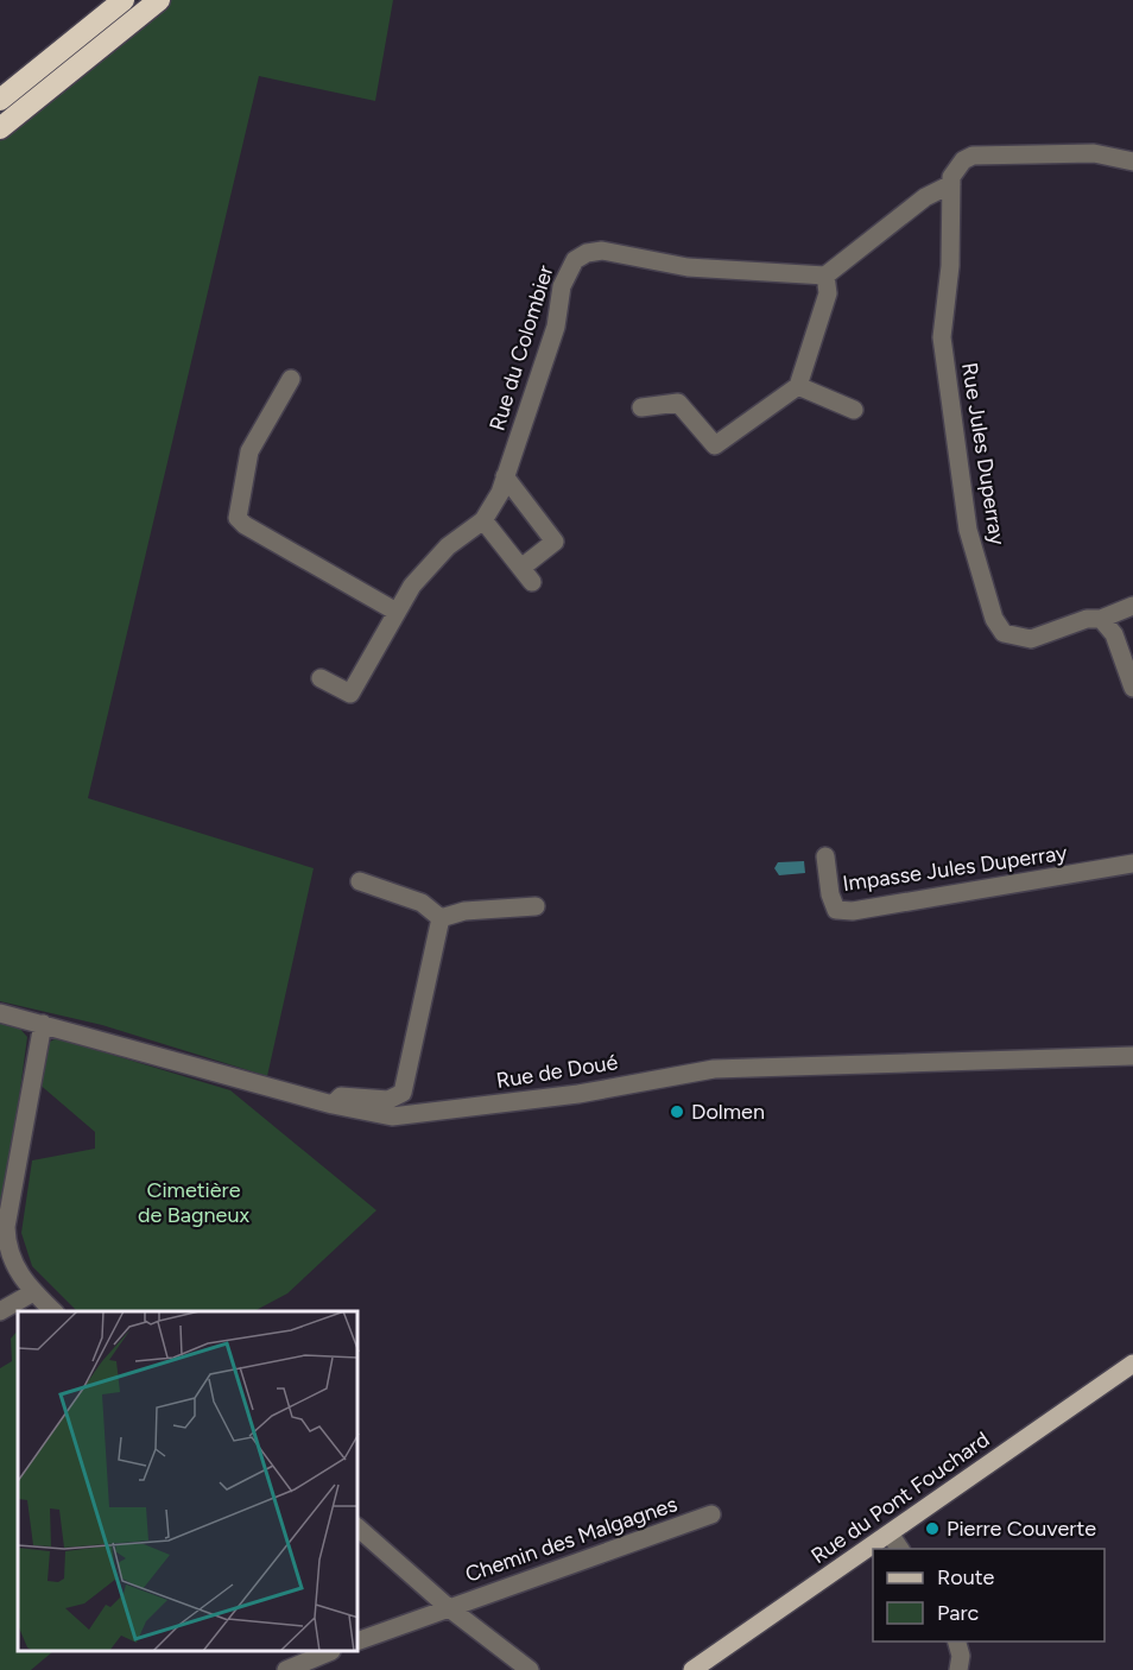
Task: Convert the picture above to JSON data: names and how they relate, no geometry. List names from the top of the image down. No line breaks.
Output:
{"streets":{"main road":["Rue du Pont Fouchard"],"street":["Rue du Colombier","Rue Jules Duperray","Impasse Jules Duperray","Rue de Doué","Chemin des Malgagnes"]},"parks":["Cimetière de Bagneux"],"places":["Dolmen","Pierre Couverte"],"legend":["Route","Parc"]}
